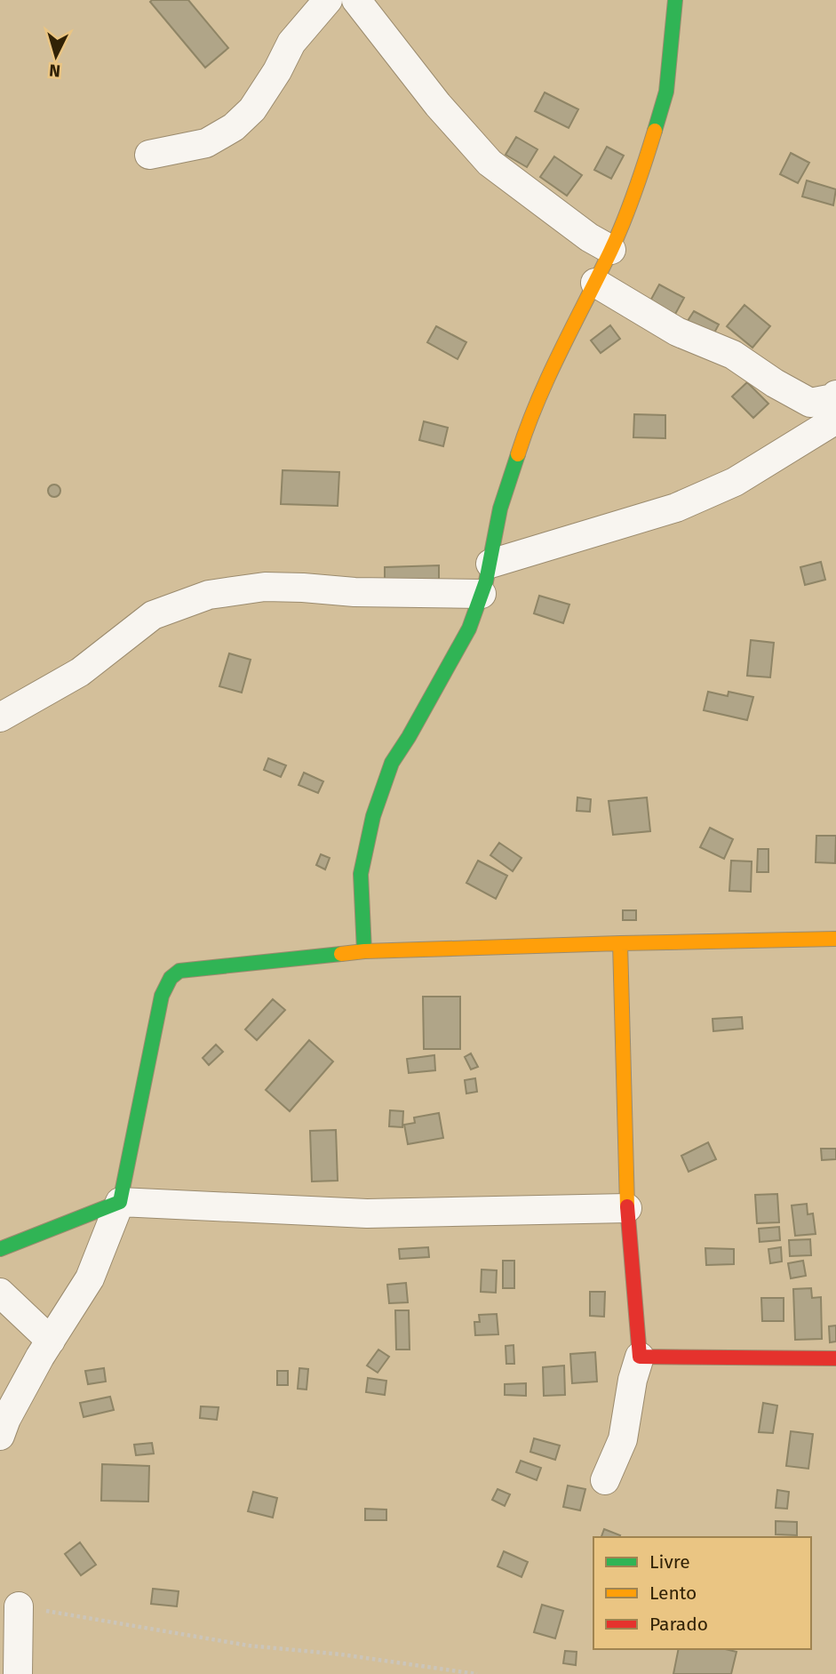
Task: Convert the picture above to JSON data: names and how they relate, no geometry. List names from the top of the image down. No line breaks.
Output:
{"legend":["Livre","Lento","Parado"],"north":"bottom"}
